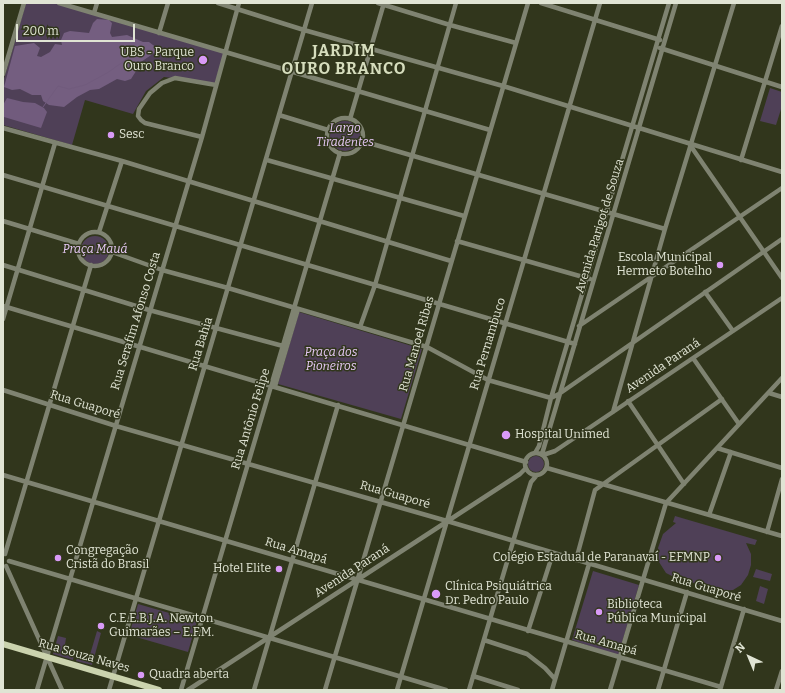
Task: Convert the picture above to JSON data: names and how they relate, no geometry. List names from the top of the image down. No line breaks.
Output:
{"streets":{"main road":["Rua Souza Naves"],"street":["Avenida Parigot de Souza","Rua Serafim Afonso Costa","Rua Bahia","Rua Manoel Ribas","Rua Pernambuco","Avenida Paraná","Rua Guaporé","Rua Antônio Felipe","Rua Amapá"]},"crossings":[["Avenida Parigot de Souza","Avenida Paraná"],["Rua Serafim Afonso Costa","Rua Guaporé"],["Rua Serafim Afonso Costa","Rua Amapá"],["Rua Serafim Afonso Costa","Rua Souza Naves"],["Rua Bahia","Rua Guaporé"],["Rua Bahia","Rua Amapá"],["Rua Bahia","Rua Souza Naves"],["Rua Manoel Ribas","Avenida Paraná"],["Rua Manoel Ribas","Rua Guaporé"],["Rua Manoel Ribas","Rua Amapá"],["Rua Pernambuco","Avenida Paraná"],["Rua Pernambuco","Rua Guaporé"],["Rua Pernambuco","Rua Amapá"],["Avenida Paraná","Rua Guaporé"],["Avenida Paraná","Rua Amapá"],["Rua Guaporé","Rua Antônio Felipe"],["Rua Antônio Felipe","Rua Amapá"]],"districts":["JARDIM OURO BRANCO"],"parks":["Largo Tiradentes","Praça Mauá","Praça dos Pioneiros"],"places":["UBS - Parque Ouro Branco","Sesc","Escola Municipal Hermeto Botelho","Hospital Unimed","Congregação Cristã do Brasil","Colégio Estadual de Paranavaí - EFMNP","Hotel Elite","Clínica Psiquiátrica Dr. Pedro Paulo","Biblioteca Pública Municipal","C.E.E.B.J.A. Newton Guimarães – E.F.M.","Quadra aberta"],"scale_bar":"200 m","north":"top left"}
